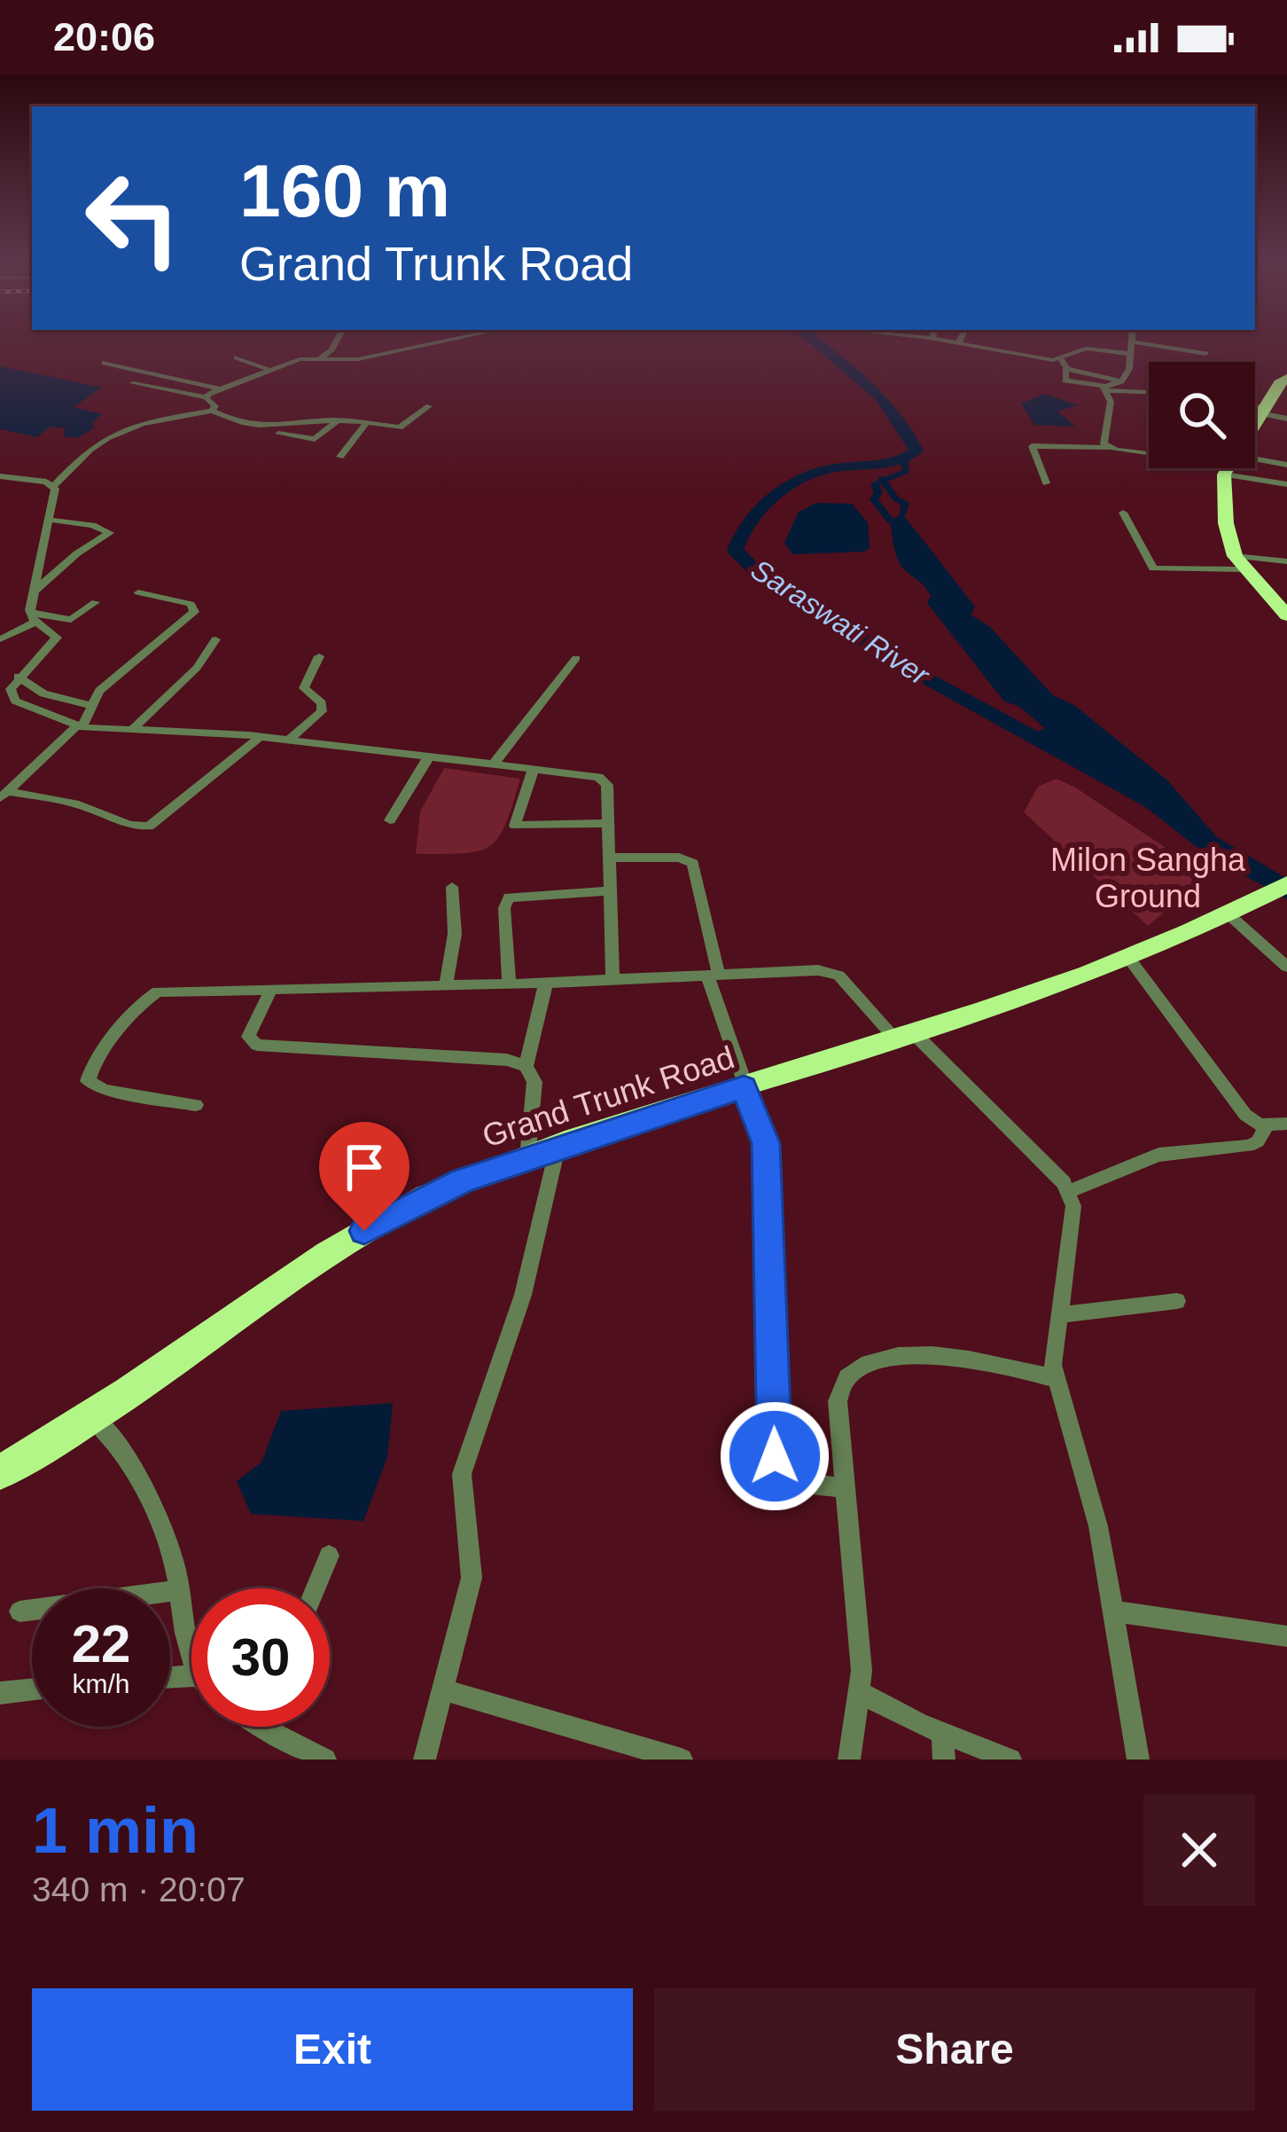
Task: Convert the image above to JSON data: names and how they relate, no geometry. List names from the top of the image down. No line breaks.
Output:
{"streets":{"highway":["Grand Trunk Road"]},"water":["Saraswati River"],"parks":["Milon Sangha Ground"],"page":{"status":"20:06","turn":["160 m","Grand Trunk Road"],"speed":"22 km/h","limit":"30","heading":["1 min","340 m · 20:07"],"buttons":["Exit","Share"]}}
